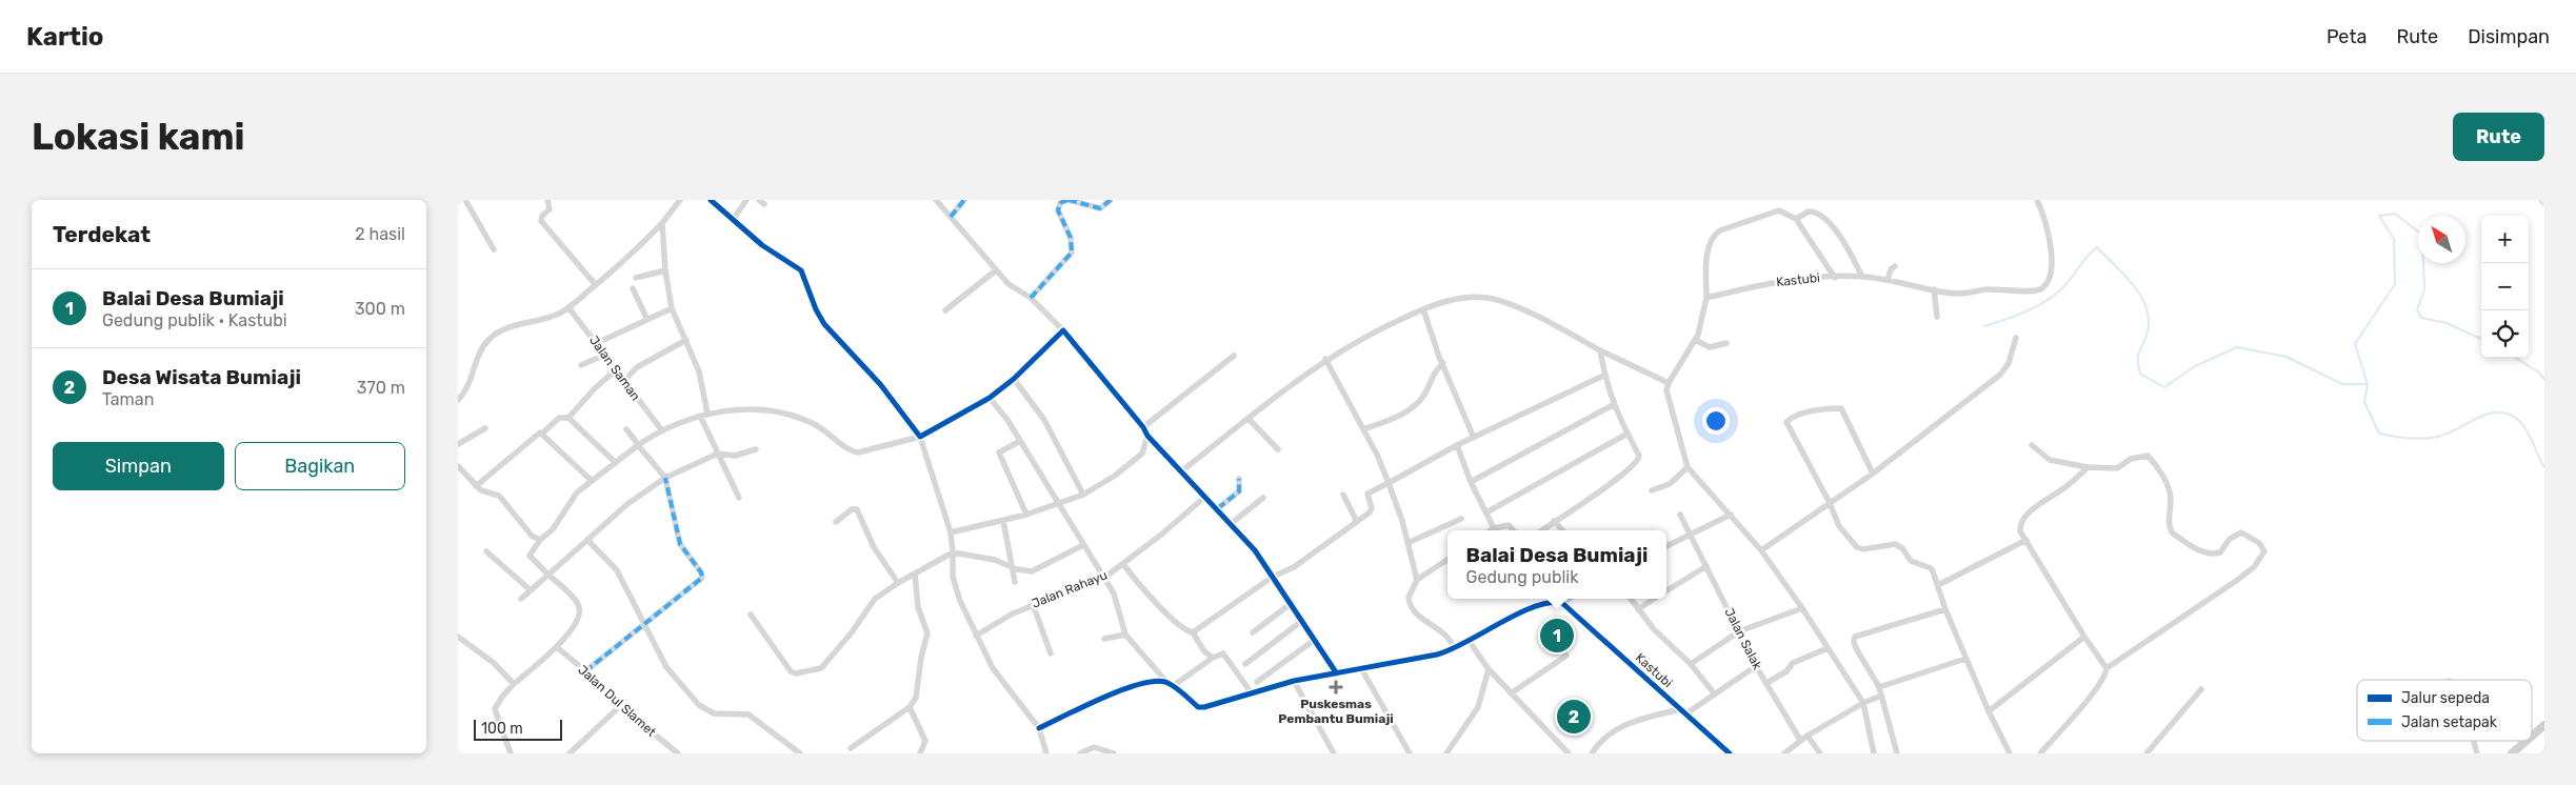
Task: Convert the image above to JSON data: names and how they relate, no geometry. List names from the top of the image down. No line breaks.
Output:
{"streets":{"street":["Kastubi","Jalan Saman","Jalan Rahayu","Jalan Salak","Jalan Dul Slamet"]},"places":{"health":["Puskesmas Pembantu Bumiaji"]},"legend":["Jalur sepeda","Jalan setapak"],"scale_bar":"100 m","north":"top left","page":{"header":"Kartio","nav":["Peta","Rute","Disimpan"],"buttons":["Rute",["Simpan","Bagikan"]],"title":"Lokasi kami","heading":["Terdekat","2 hasil"],"map_buttons":["+","−"],"list":[{"mark":"1","name":"Balai Desa Bumiaji","note":"Gedung publik · Kastubi","value":"300 m"},{"mark":"2","name":"Desa Wisata Bumiaji","note":"Taman","value":"370 m"}],"popup":["Balai Desa Bumiaji","Gedung publik"],"pins":["1","2"],"scale":"100 m"}}
